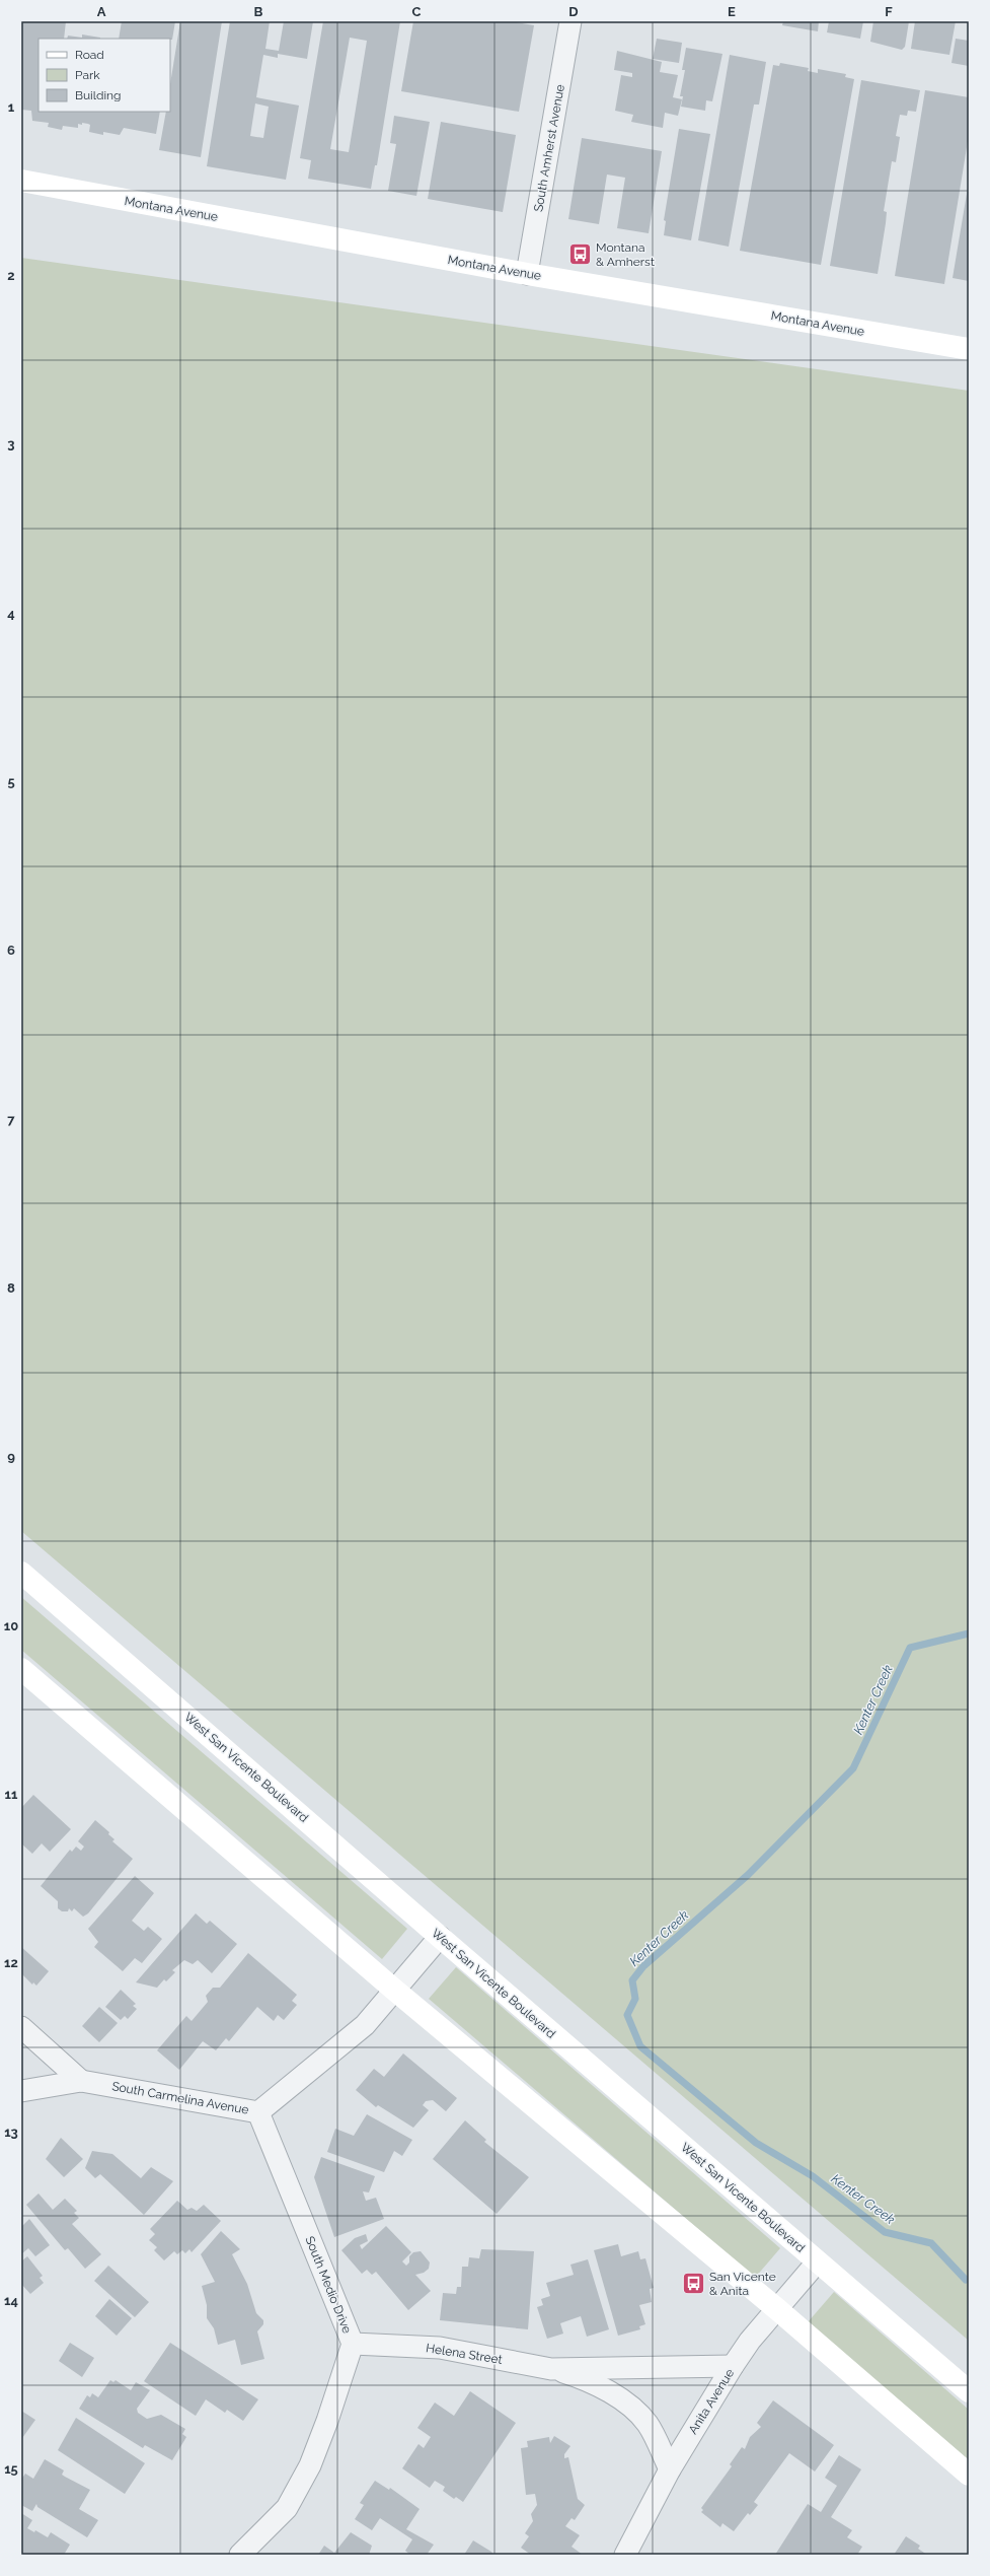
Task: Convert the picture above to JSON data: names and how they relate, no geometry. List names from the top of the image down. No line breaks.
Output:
{"streets":{"main road":["Montana Avenue","West San Vicente Boulevard"],"street":["South Amherst Avenue","South Carmelina Avenue","South Medio Drive","Helena Street","Anita Avenue"]},"crossings":[["South Amherst Avenue","Montana Avenue"],["West San Vicente Boulevard","South Carmelina Avenue"],["West San Vicente Boulevard","Anita Avenue"],["South Carmelina Avenue","South Medio Drive"],["South Medio Drive","Helena Street"],["Helena Street","Anita Avenue"]],"water":["Kenter Creek"],"places":{"bus stop":["Montana & Amherst","San Vicente & Anita"]},"legend":["Road","Park","Building"],"grid":{"columns":["A","B","C","D","E","F"],"rows":["1","2","3","4","5","6","7","8","9","10","11","12","13","14","15"]}}
